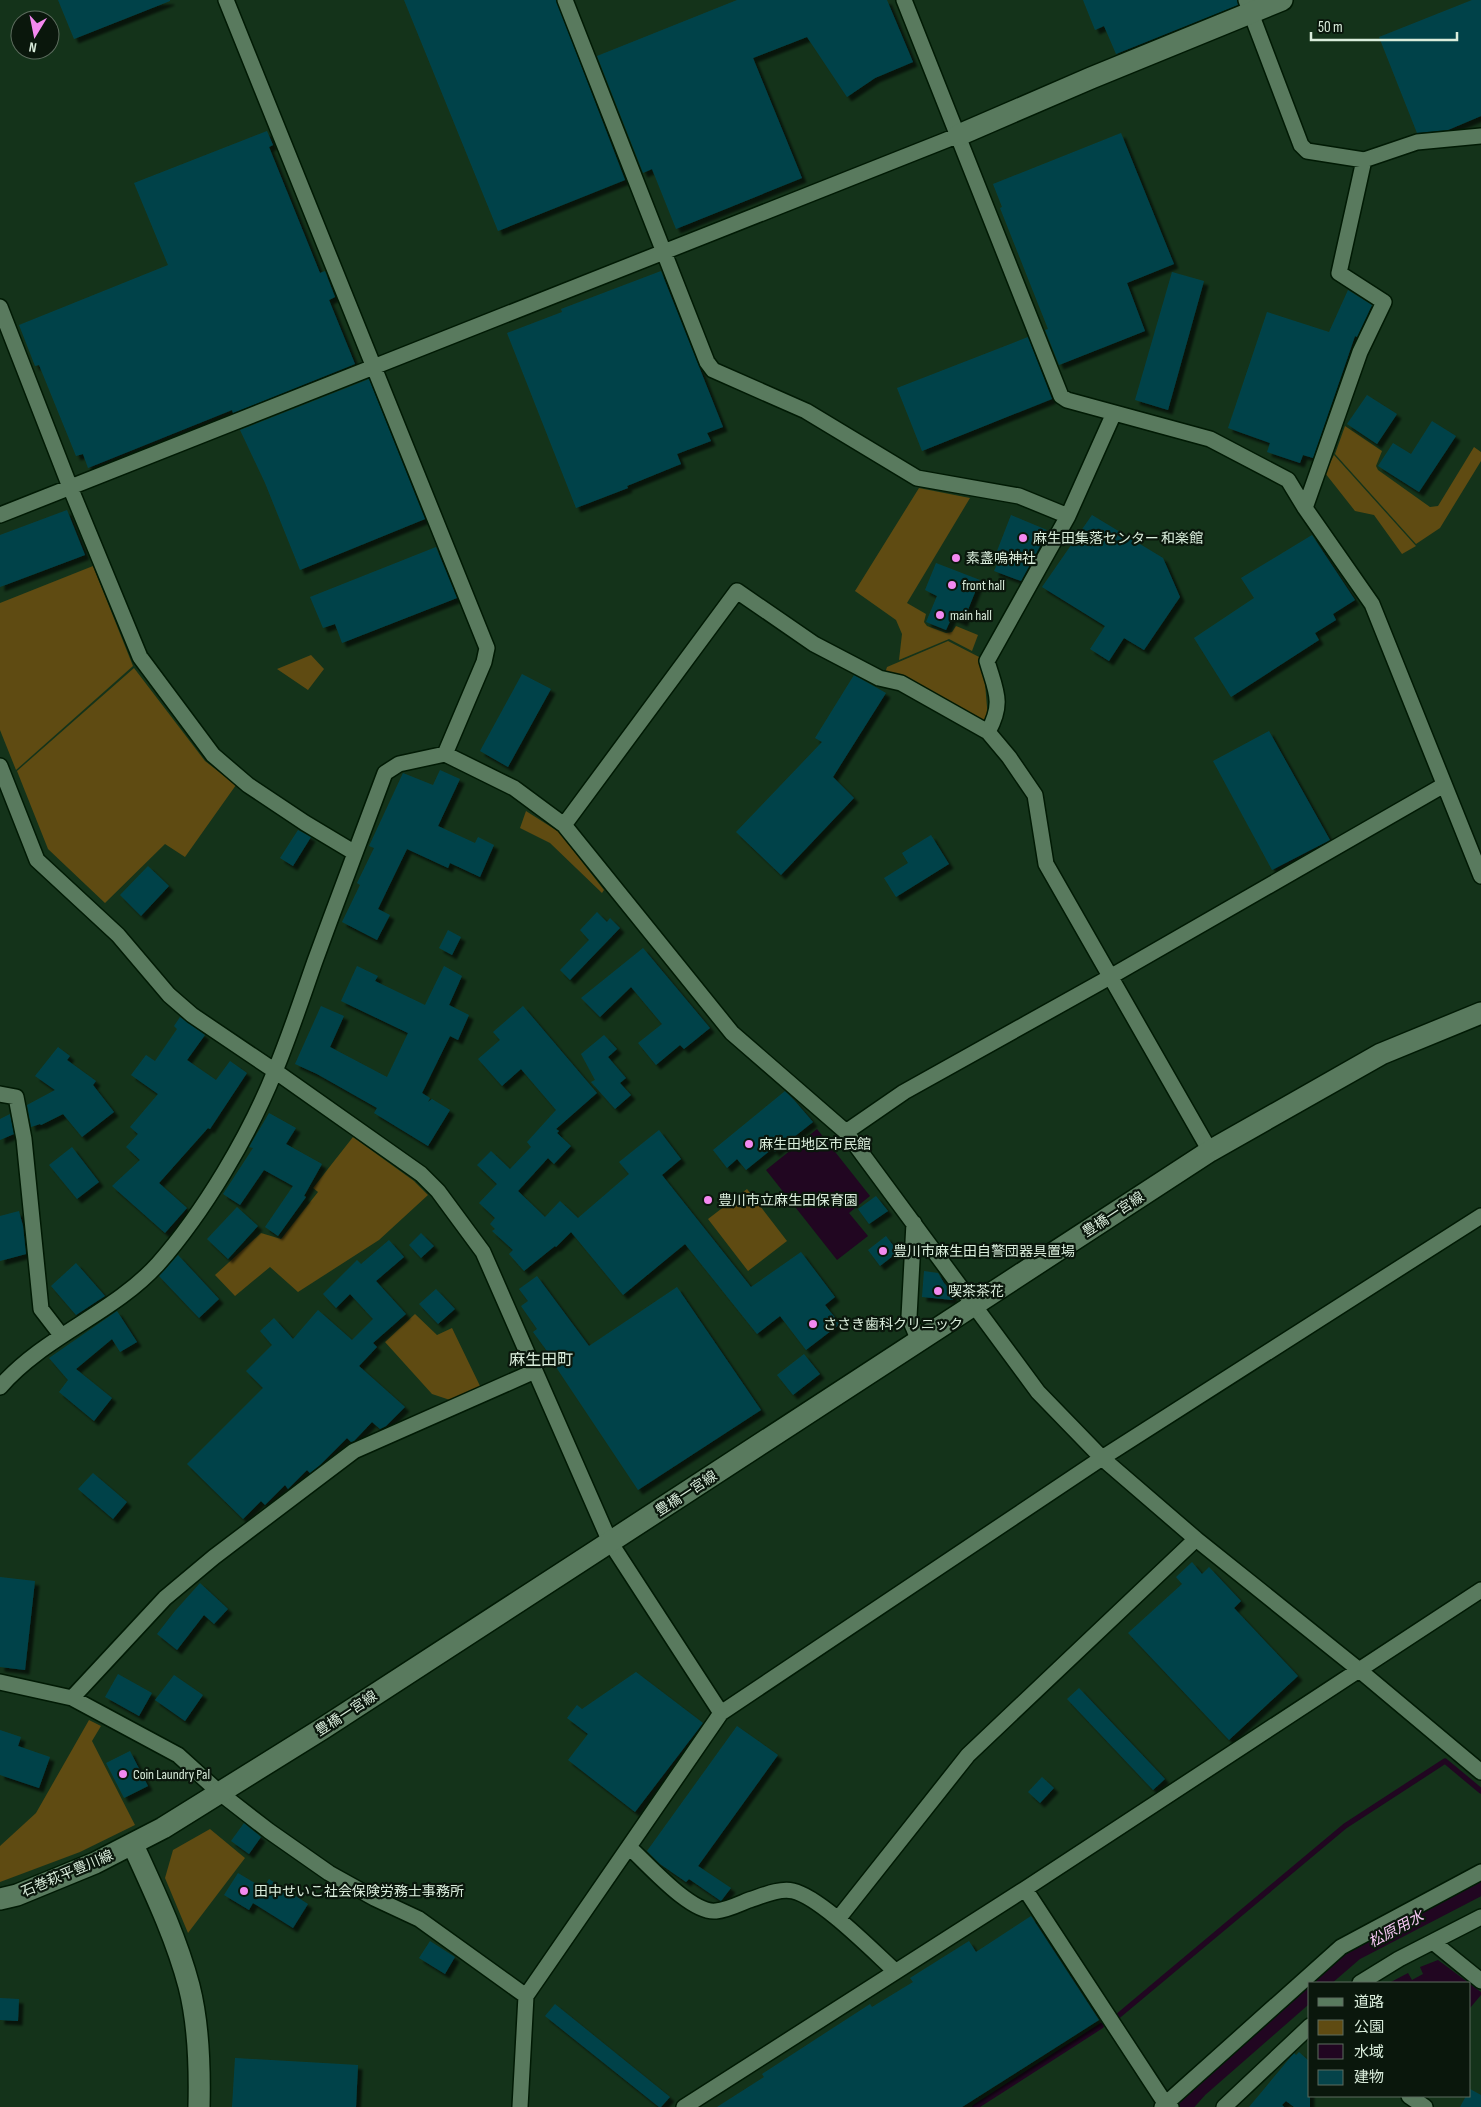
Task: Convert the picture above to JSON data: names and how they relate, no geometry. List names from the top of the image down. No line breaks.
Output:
{"streets":{"main road":["豊橋一宮線","石巻萩平豊川線"]},"crossings":[["豊橋一宮線","石巻萩平豊川線"]],"districts":["麻生田町"],"water":["松原用水"],"places":["麻生田集落センター 和楽館","素盞嗚神社","front hall","main hall","麻生田地区市民館","豊川市立麻生田保育園","豊川市麻生田自警団器具置場","喫茶茶花","ささき歯科クリニック","Coin Laundry Pal","田中せいこ社会保険労務士事務所"],"legend":["道路","公園","水域","建物"],"scale_bar":"50 m","north":"bottom"}
